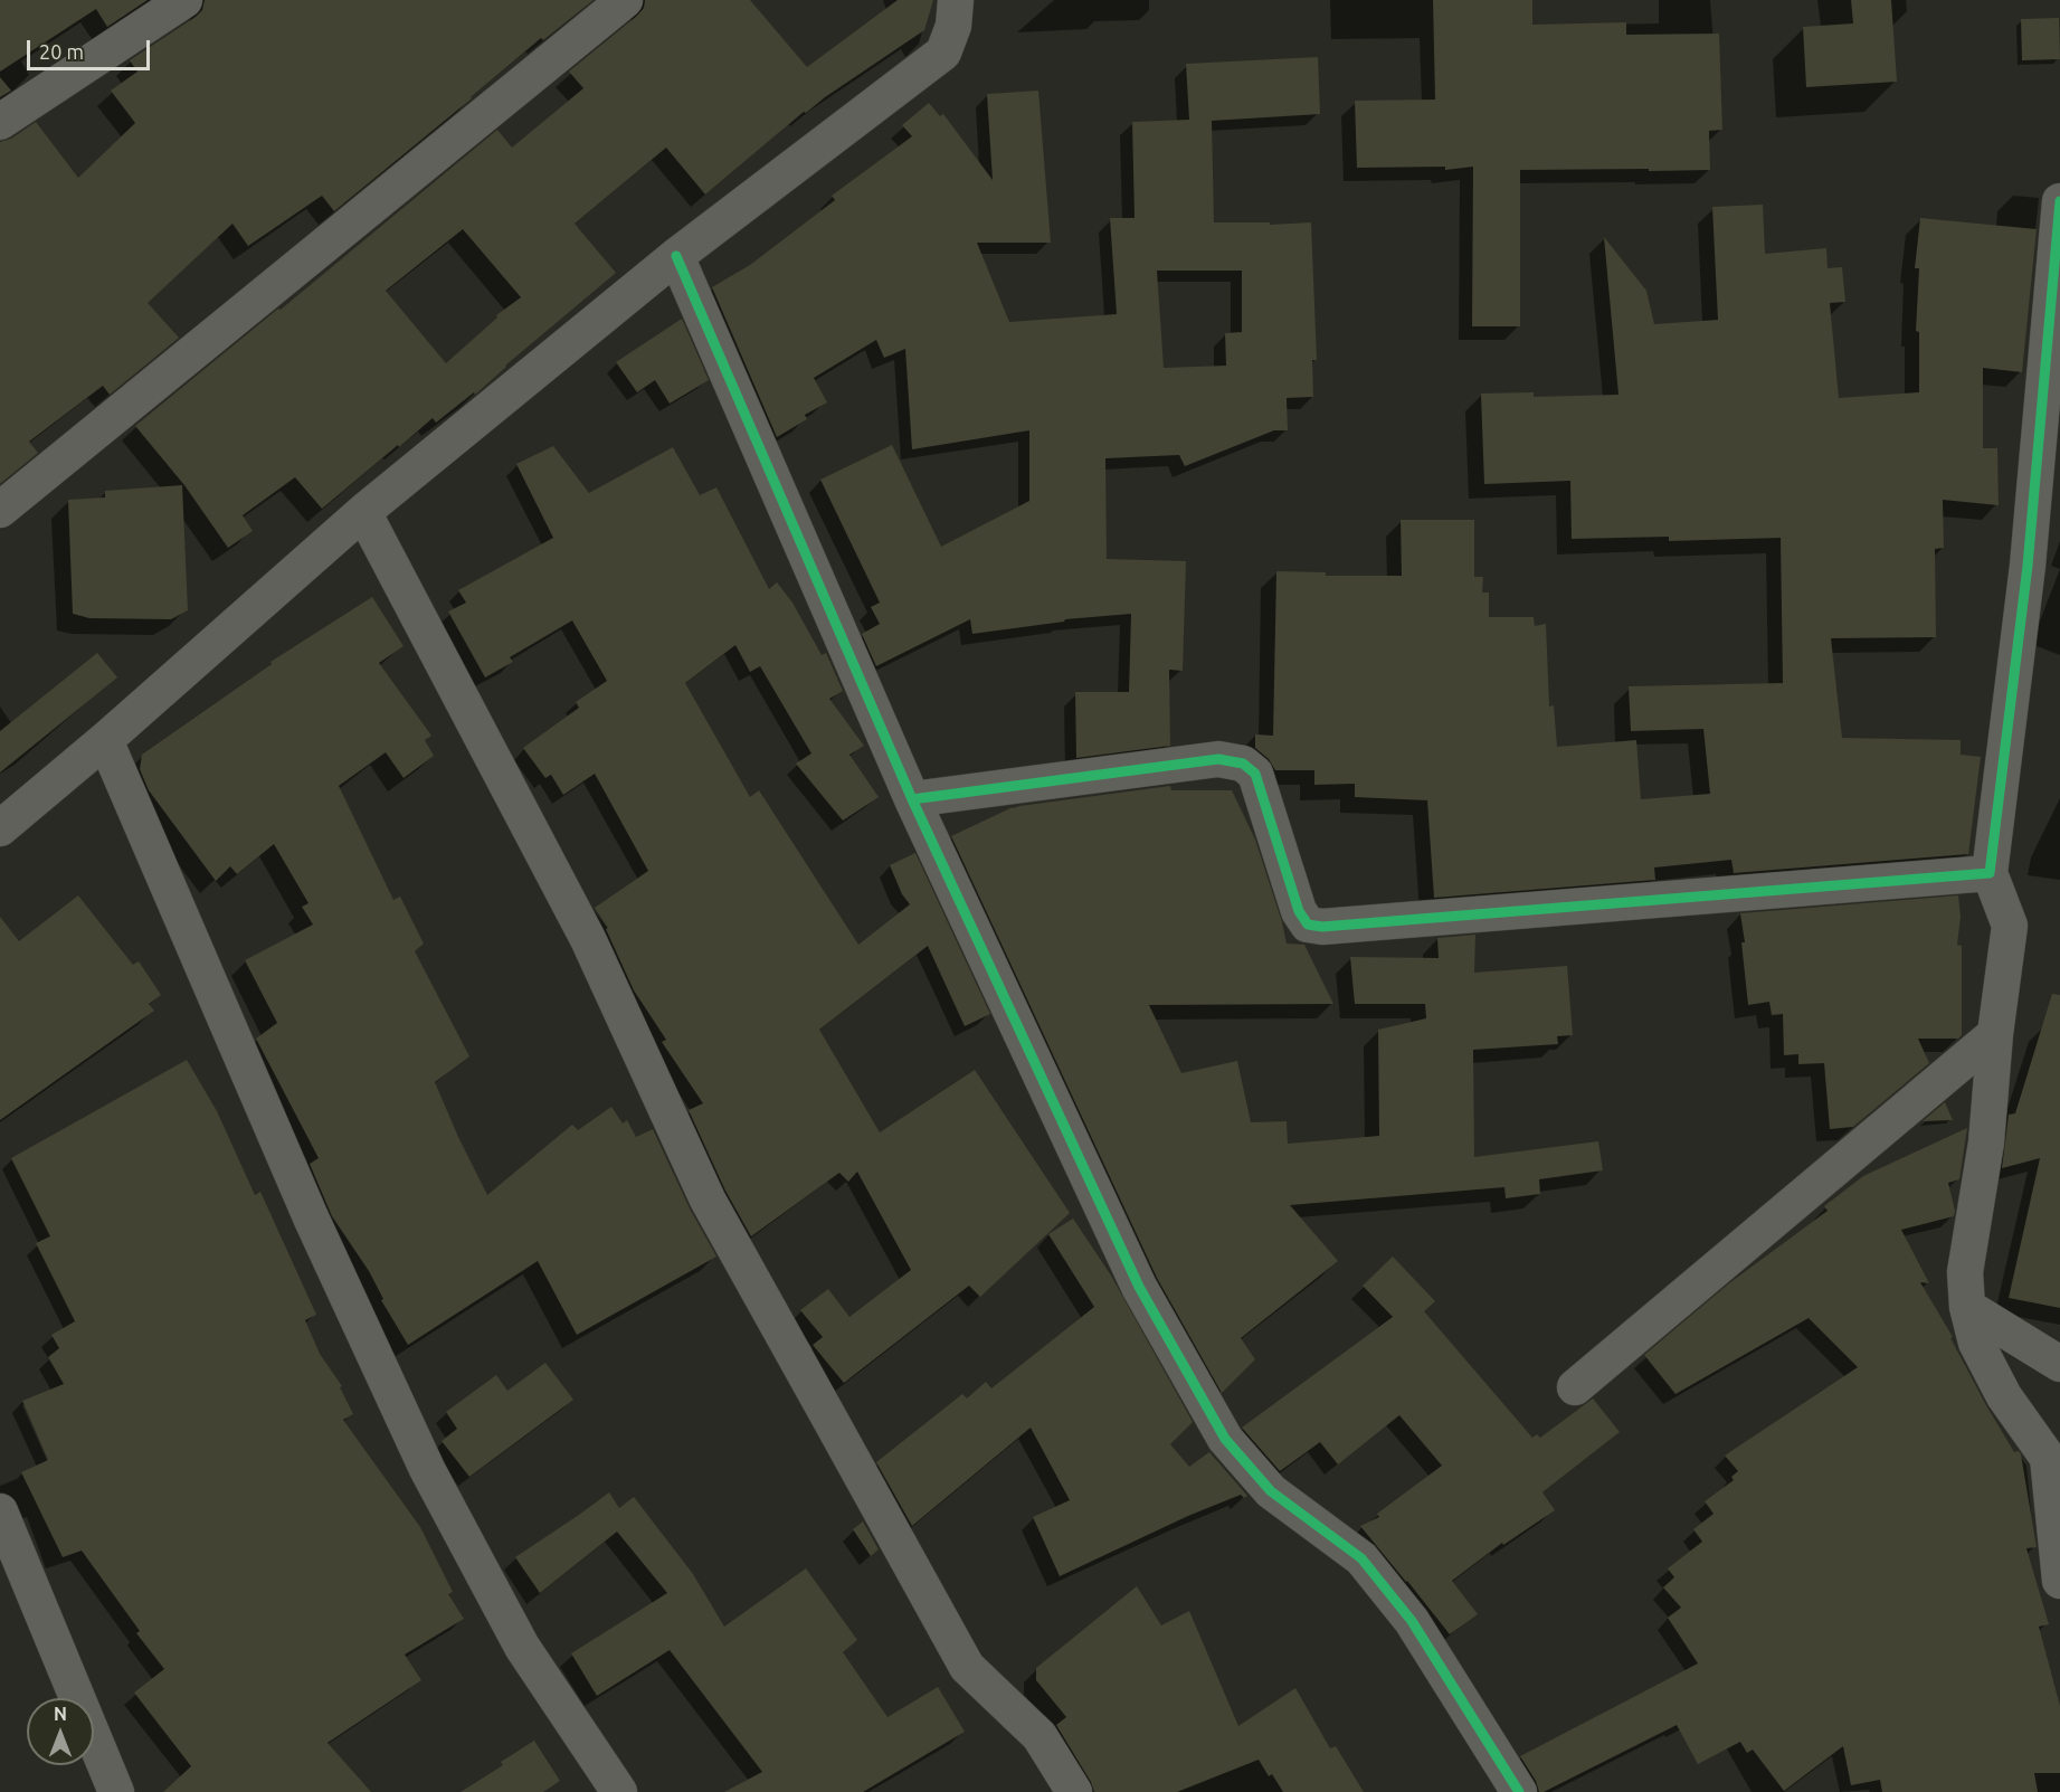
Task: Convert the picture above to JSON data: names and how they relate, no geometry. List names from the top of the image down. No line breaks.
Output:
{"scale_bar":"20 m","north":"top"}
